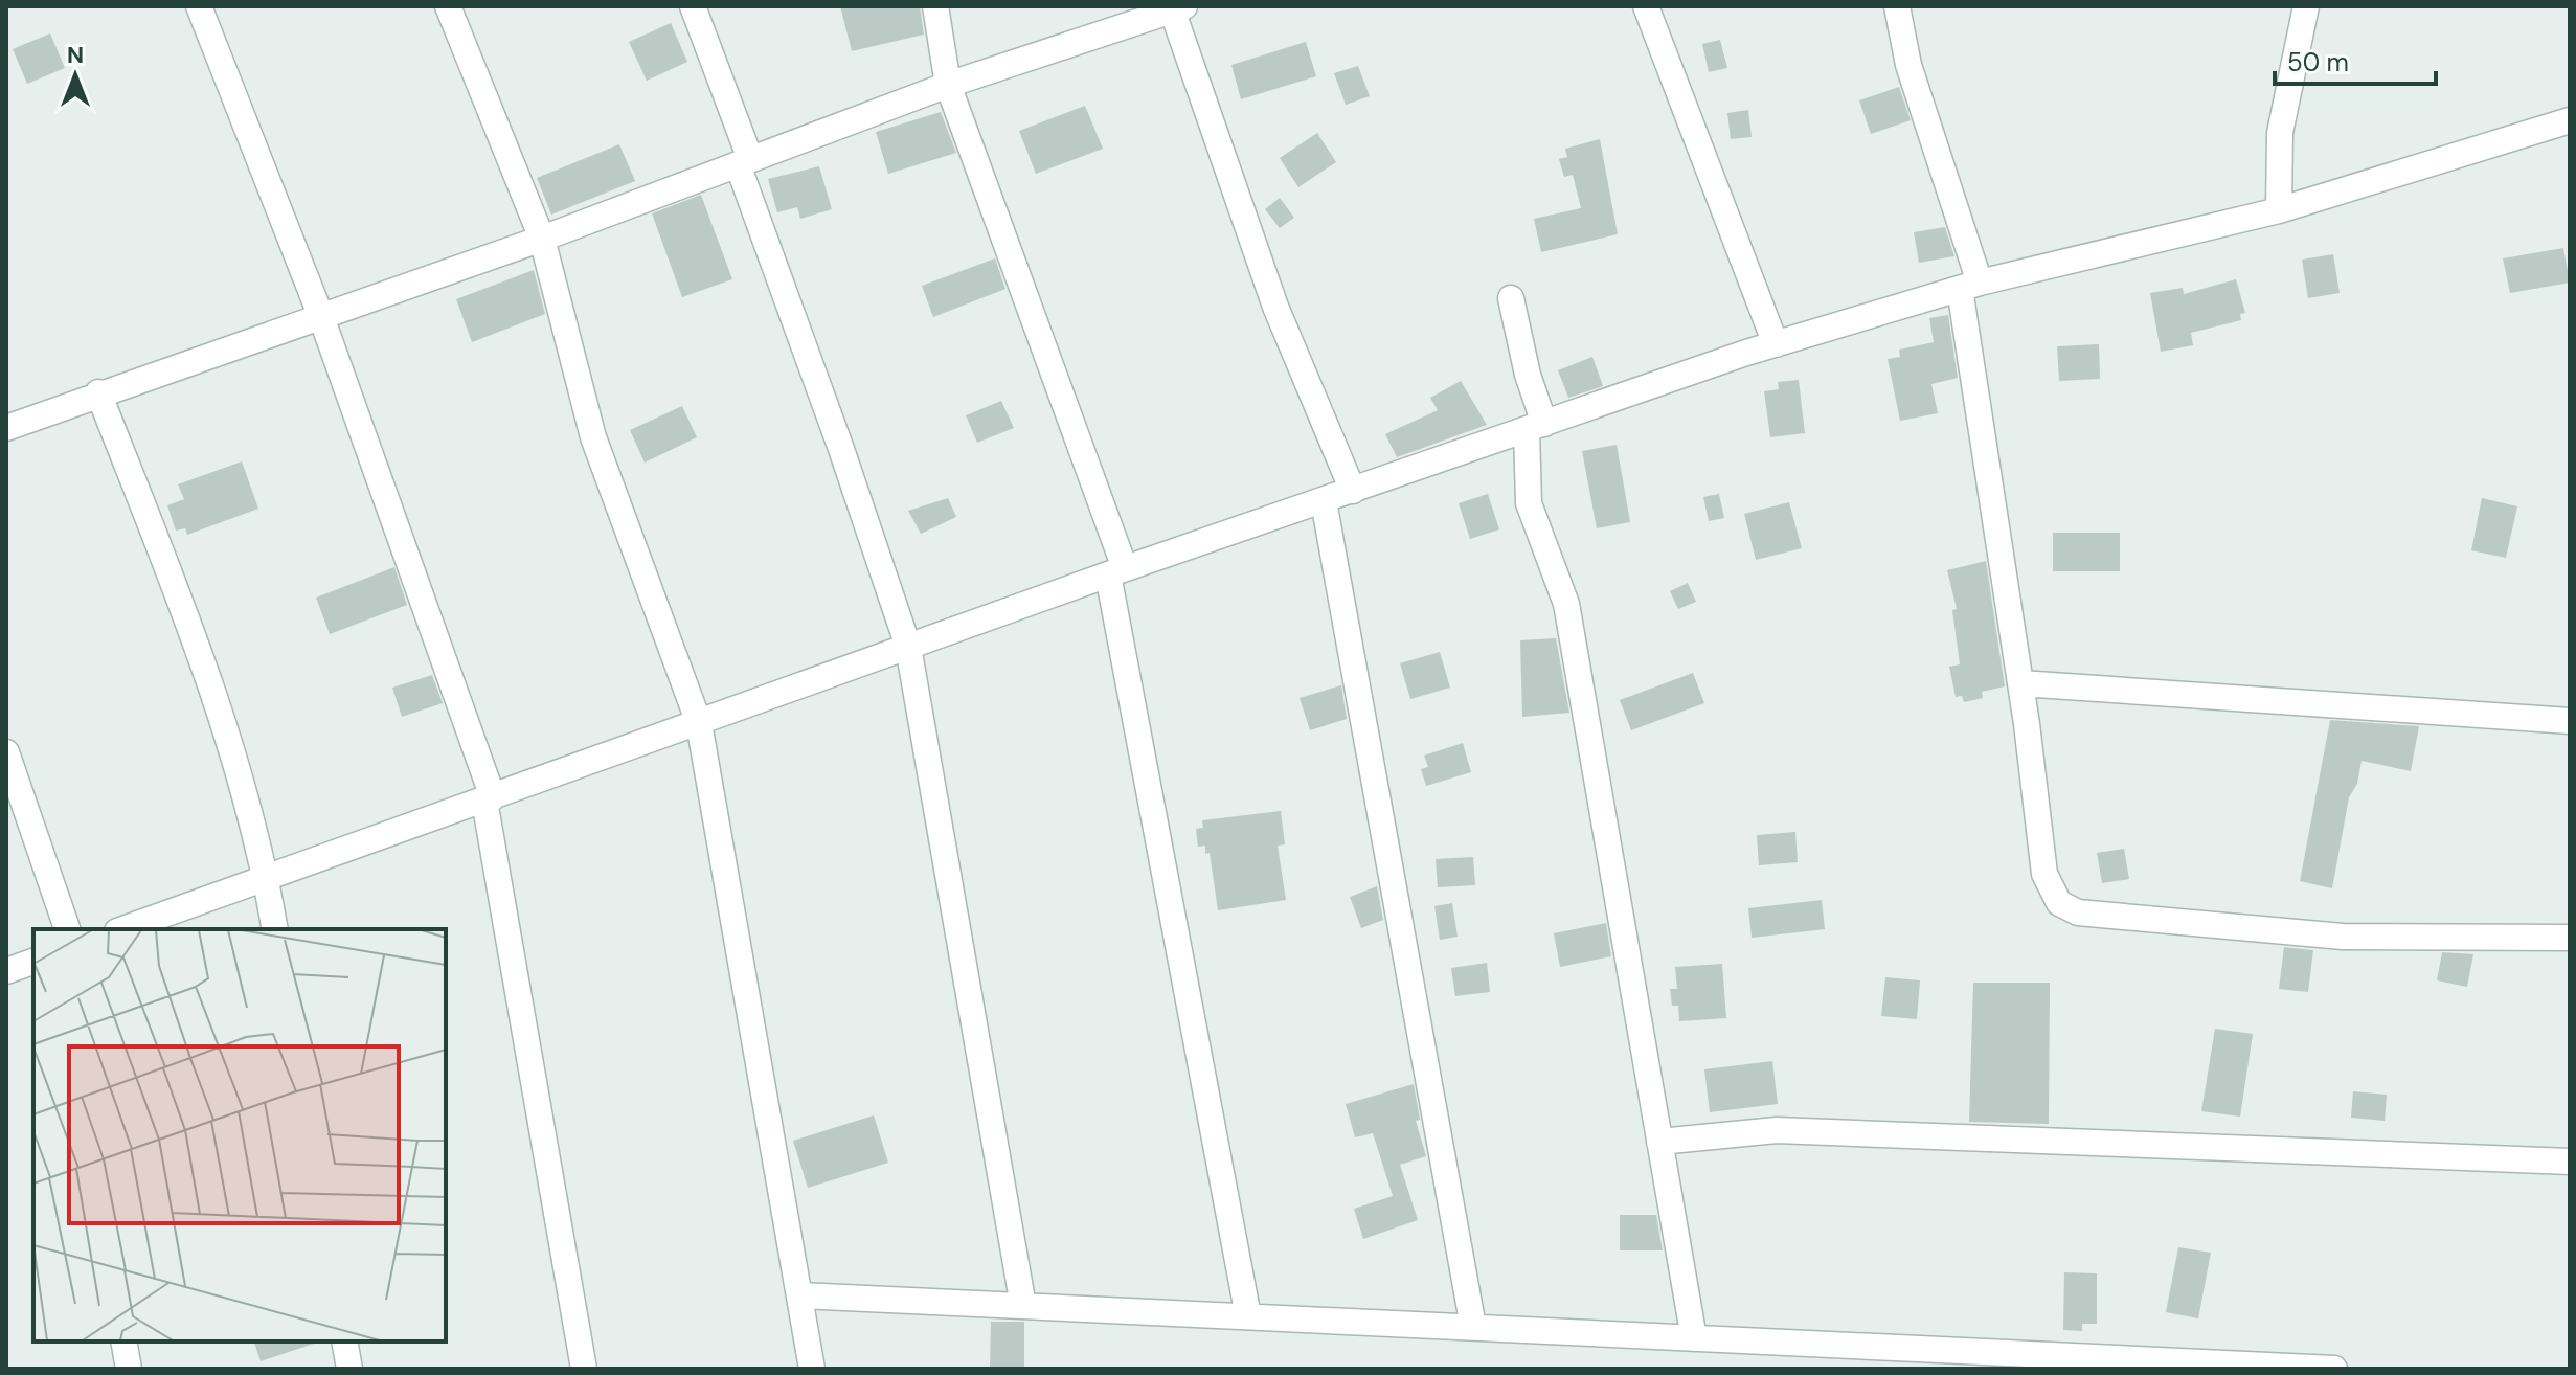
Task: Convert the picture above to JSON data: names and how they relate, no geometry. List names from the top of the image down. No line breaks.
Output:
{"scale_bar":"50 m","north":"top"}
